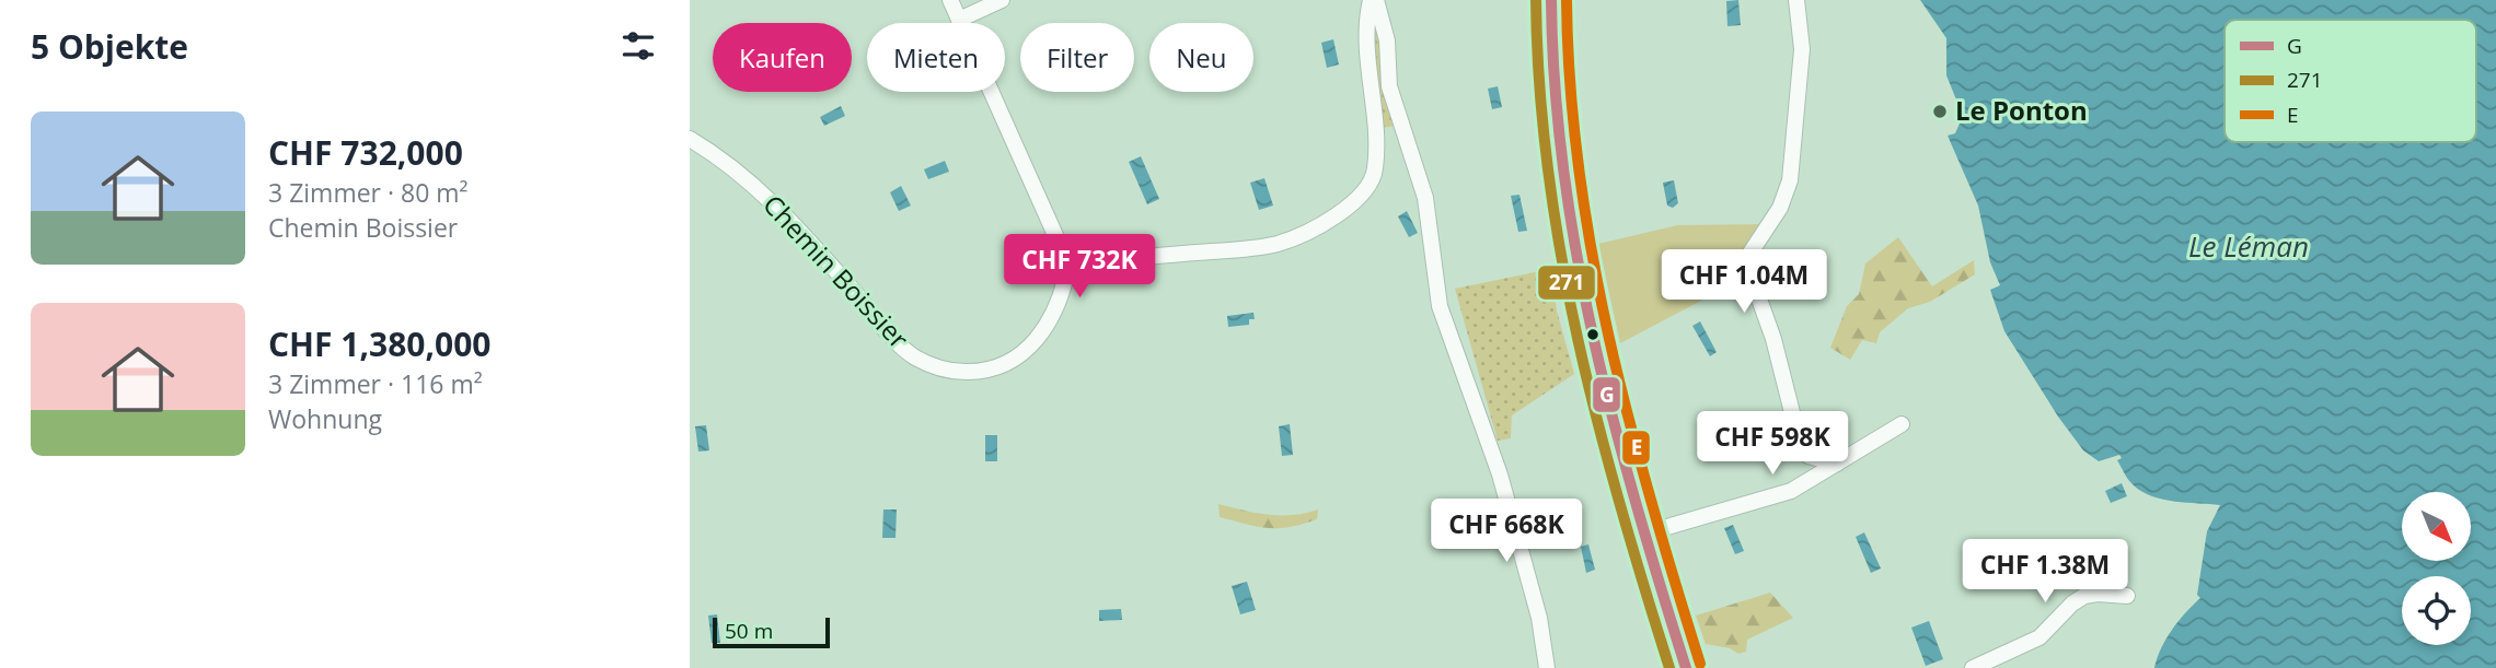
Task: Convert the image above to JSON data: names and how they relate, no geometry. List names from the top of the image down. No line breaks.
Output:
{"streets":{"street":["Chemin Boissier"]},"water":["Le Léman"],"places":["Le Ponton"],"lines":["transit line G","transit line 271","transit line E"],"legend":["G","271","E"],"scale_bar":"50 m","north":"bottom right","page":{"heading":"5 Objekte","chip":["Kaufen","Mieten","Filter","Neu"],"list":[{"name":"CHF 732,000","note":"3 Zimmer · 80 m² · Chemin Boissier"},{"name":"CHF 1,380,000","note":"3 Zimmer · 116 m² · Wohnung"}],"price":["CHF 732K","CHF 1.04M","CHF 598K","CHF 668K","CHF 1.38M"],"scale":"50 m"}}
